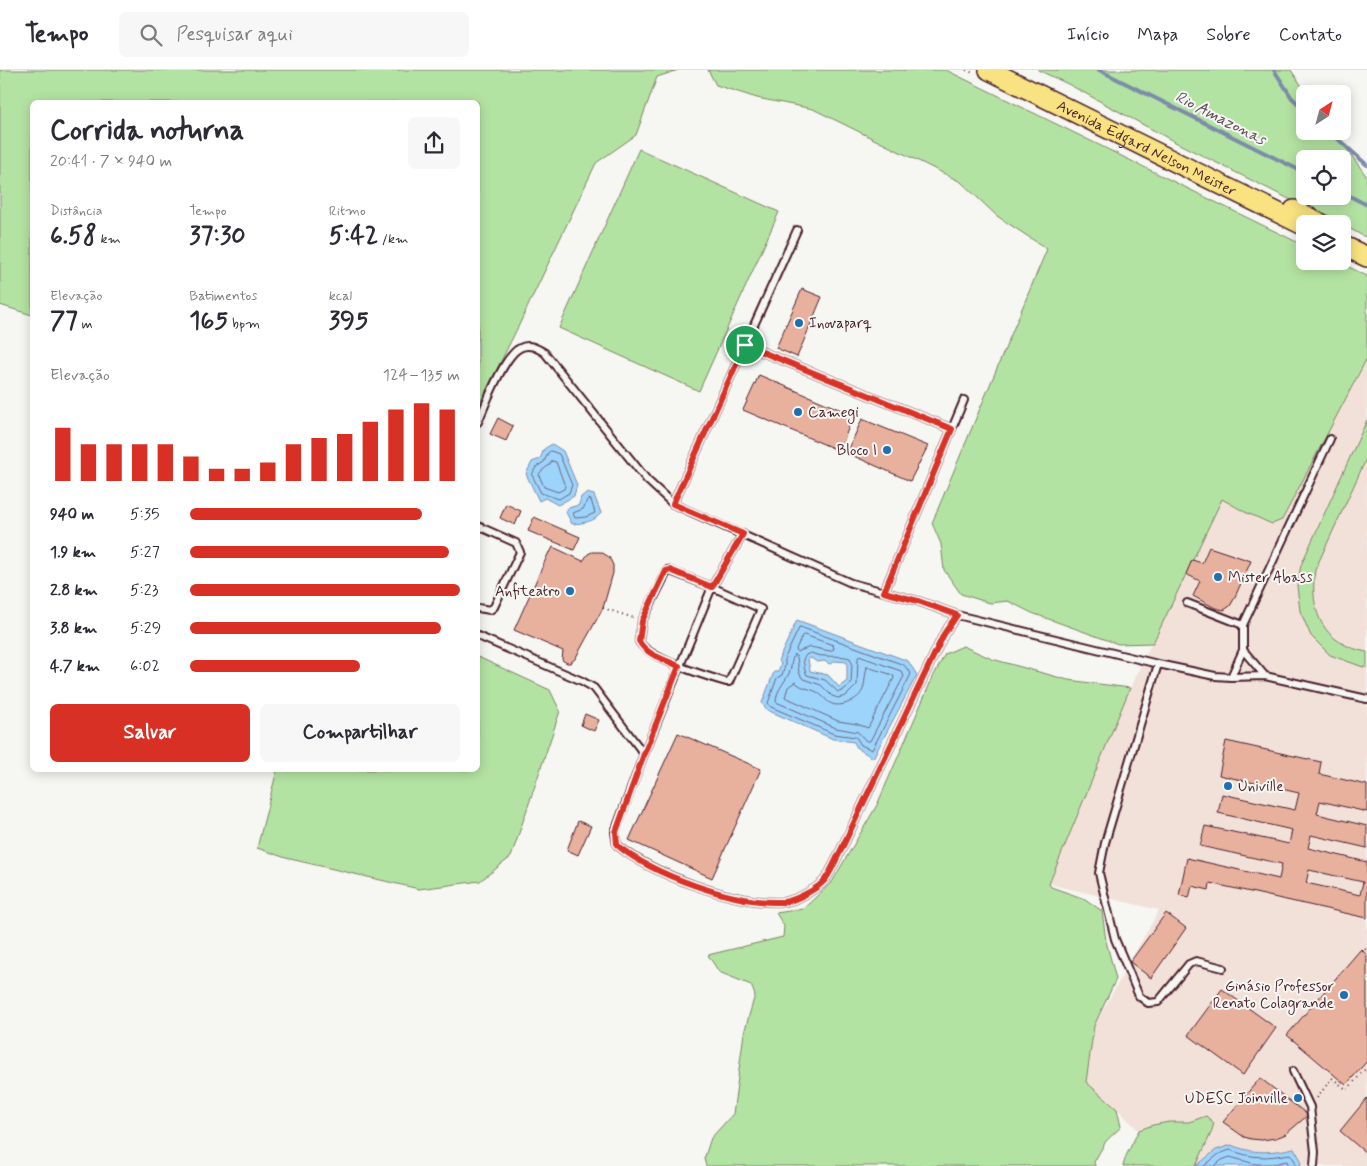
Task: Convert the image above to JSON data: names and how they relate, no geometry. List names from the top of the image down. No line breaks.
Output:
{"streets":{"main road":["Avenida Edgard Nelson Meister"]},"water":["Rio Amazonas"],"places":["Inovaparq","Camegi","Bloco I","Mister Abass","Anfiteatro","Univille","Ginásio Professor Renato Colagrande","UDESC Joinville"],"north":"top right","page":{"header":"Tempo","search":"Pesquisar aqui","nav":["Início","Mapa","Sobre","Contato"],"heading":["Corrida noturna","20:41 · 7 × 940 m"],"stats":[["Distância","6.58 km"],["Tempo","37:30"],["Ritmo","5:42 /km"],["Elevação","77 m"],["Batimentos","165 bpm"],["kcal","395"]],"chart":["Elevação","124–135 m"],"list":[{"name":"940 m","note":"5:35"},{"name":"1.9 km","note":"5:27"},{"name":"2.8 km","note":"5:23"},{"name":"3.8 km","note":"5:29"},{"name":"4.7 km","note":"6:02"}],"buttons":["Salvar","Compartilhar"]}}
